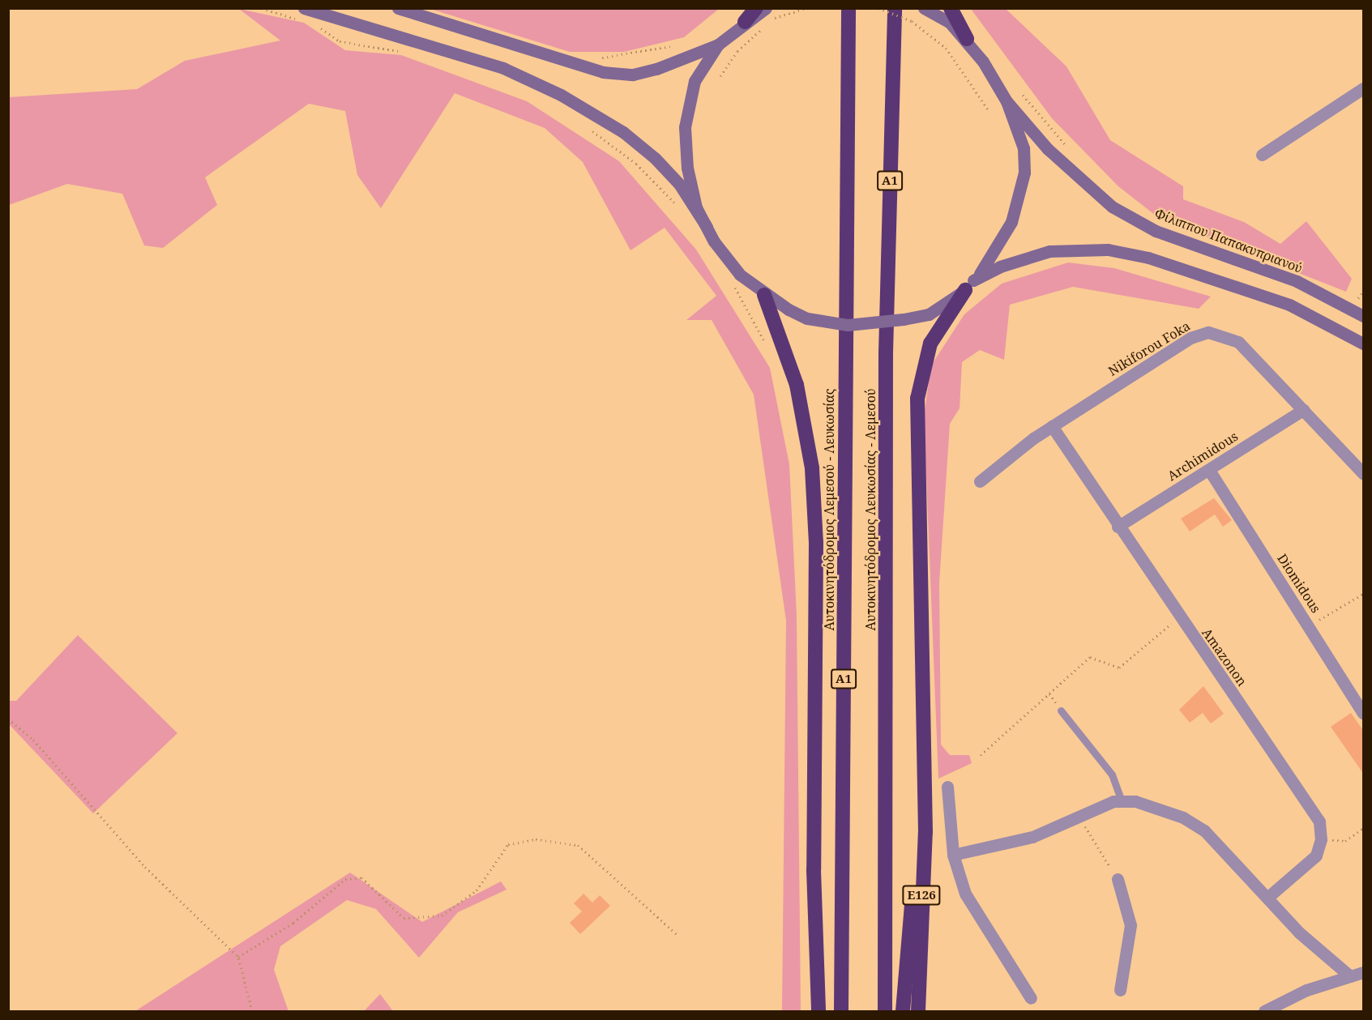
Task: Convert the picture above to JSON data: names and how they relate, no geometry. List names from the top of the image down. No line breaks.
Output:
{"streets":{"highway":["A1","Αυτοκινητόδρομος Λεμεσού - Λευκωσίας","Αυτοκινητόδρομος Λευκωσίας - Λεμεσού","E126"],"main road":["Φίλιππου Παπακυπριανού"],"street":["Nikiforou Foka","Archimidous","Diomidous","Amazonon"]},"crossings":[["Nikiforou Foka","Archimidous"],["Nikiforou Foka","Amazonon"],["Archimidous","Diomidous"],["Archimidous","Amazonon"]]}
